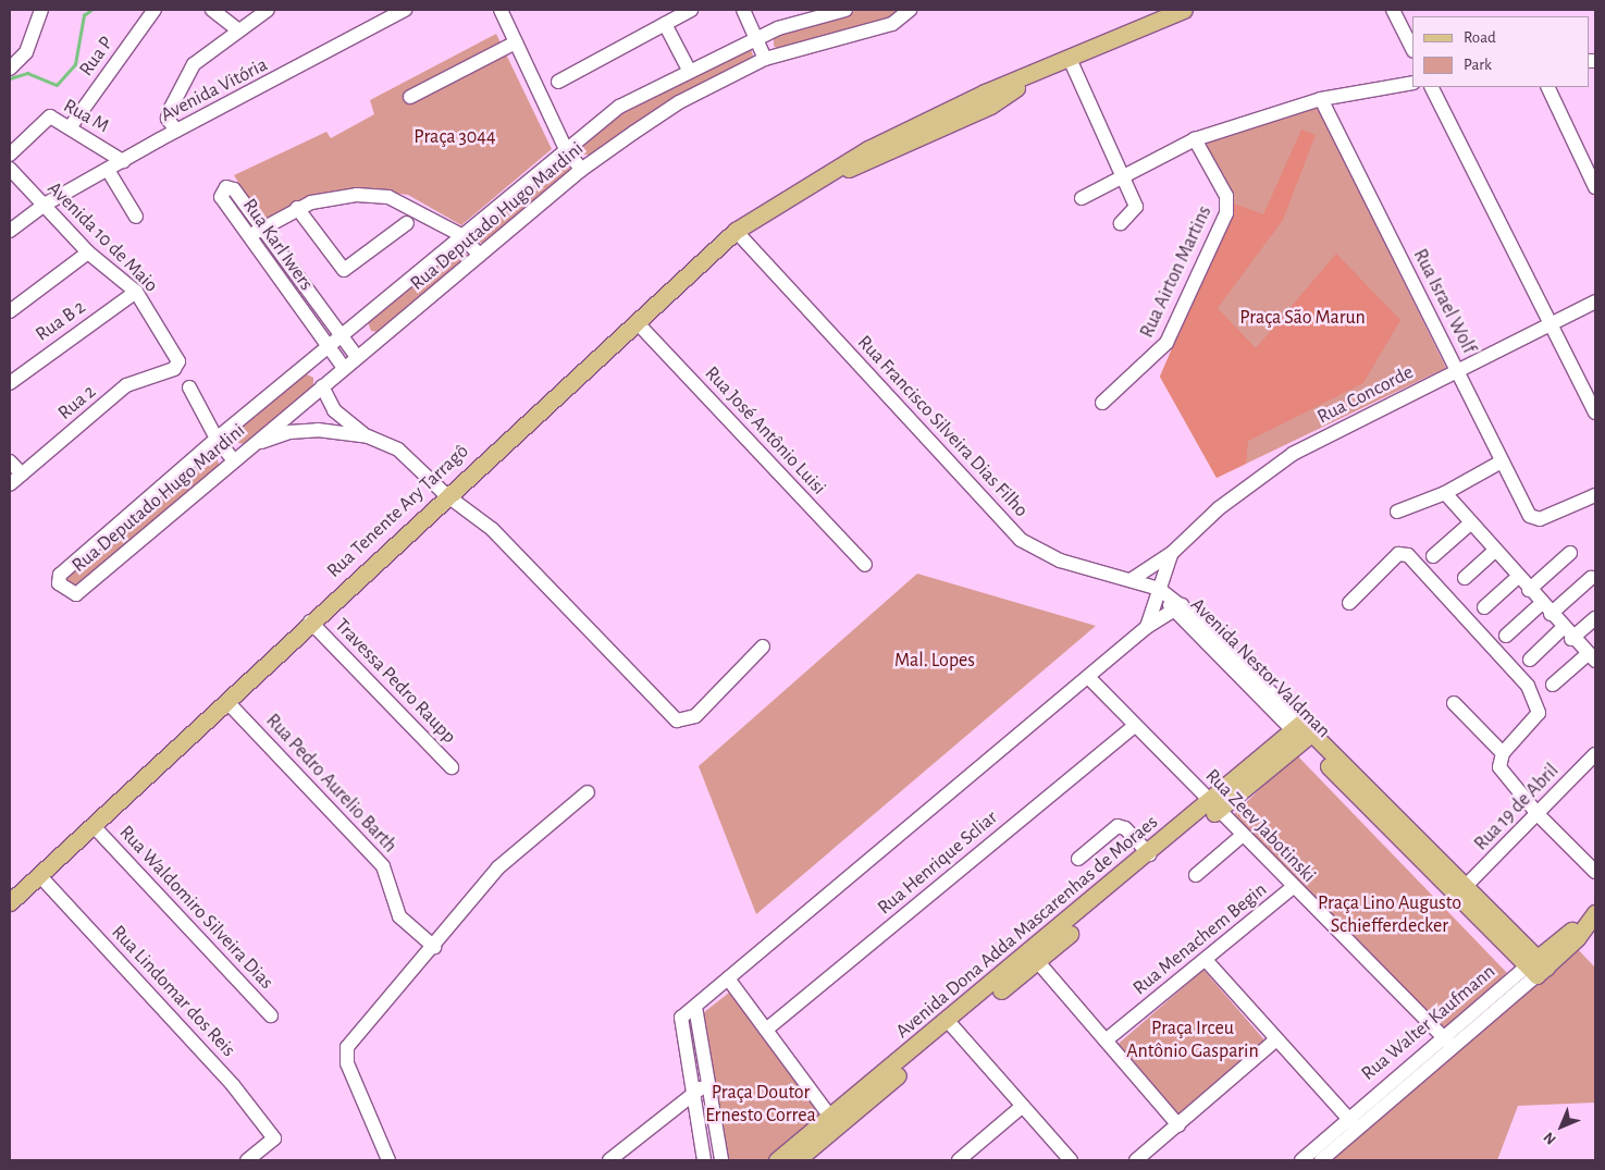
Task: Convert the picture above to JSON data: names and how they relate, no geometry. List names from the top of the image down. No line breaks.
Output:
{"streets":{"main road":["Rua Tenente Ary Tarragô","Avenida Nestor Valdman","Avenida Dona Adda Mascarenhas de Moraes","Rua Walter Kaufmann"],"street":["Rua P","Avenida Vitória","Rua M","Rua Deputado Hugo Mardini","Avenida 10 de Maio","Rua Karl Iwers","Rua Airton Martins","Rua Israel Wolf","Rua B 2","Rua Concorde","Rua 2","Rua Francisco Silveira Dias Filho","Rua José Antônio Luisi","Travessa Pedro Raupp","Rua Pedro Aurelio Barth","Rua 19 de Abril","Rua Zeev Jabotinski","Rua Henrique Scliar","Rua Waldomiro Silveira Dias","Rua Menachem Begin","Rua Lindomar dos Reis"]},"crossings":[["Rua P","Rua M"],["Avenida Vitória","Rua M"],["Avenida Vitória","Avenida 10 de Maio"],["Rua Deputado Hugo Mardini","Rua Karl Iwers"],["Avenida 10 de Maio","Rua B 2"],["Avenida 10 de Maio","Rua 2"],["Rua Israel Wolf","Rua Concorde"],["Rua Concorde","Rua Francisco Silveira Dias Filho"],["Rua Concorde","Avenida Nestor Valdman"],["Rua Francisco Silveira Dias Filho","Rua Tenente Ary Tarragô"],["Rua Francisco Silveira Dias Filho","Avenida Nestor Valdman"],["Rua José Antônio Luisi","Rua Tenente Ary Tarragô"],["Rua Tenente Ary Tarragô","Travessa Pedro Raupp"],["Rua Tenente Ary Tarragô","Rua Pedro Aurelio Barth"],["Rua Tenente Ary Tarragô","Rua Waldomiro Silveira Dias"],["Rua Tenente Ary Tarragô","Rua Lindomar dos Reis"],["Avenida Nestor Valdman","Rua 19 de Abril"],["Avenida Nestor Valdman","Avenida Dona Adda Mascarenhas de Moraes"],["Avenida Nestor Valdman","Rua Walter Kaufmann"],["Rua Zeev Jabotinski","Rua Henrique Scliar"],["Rua Zeev Jabotinski","Avenida Dona Adda Mascarenhas de Moraes"],["Rua Zeev Jabotinski","Rua Menachem Begin"],["Rua Zeev Jabotinski","Rua Walter Kaufmann"]],"parks":["Praça 3044","Praça São Marun","Mal. Lopes","Praça Lino Augusto Schiefferdecker","Praça Irceu Antônio Gasparin","Praça Doutor Ernesto Correa"],"legend":["Road","Park"],"north":"bottom left"}
